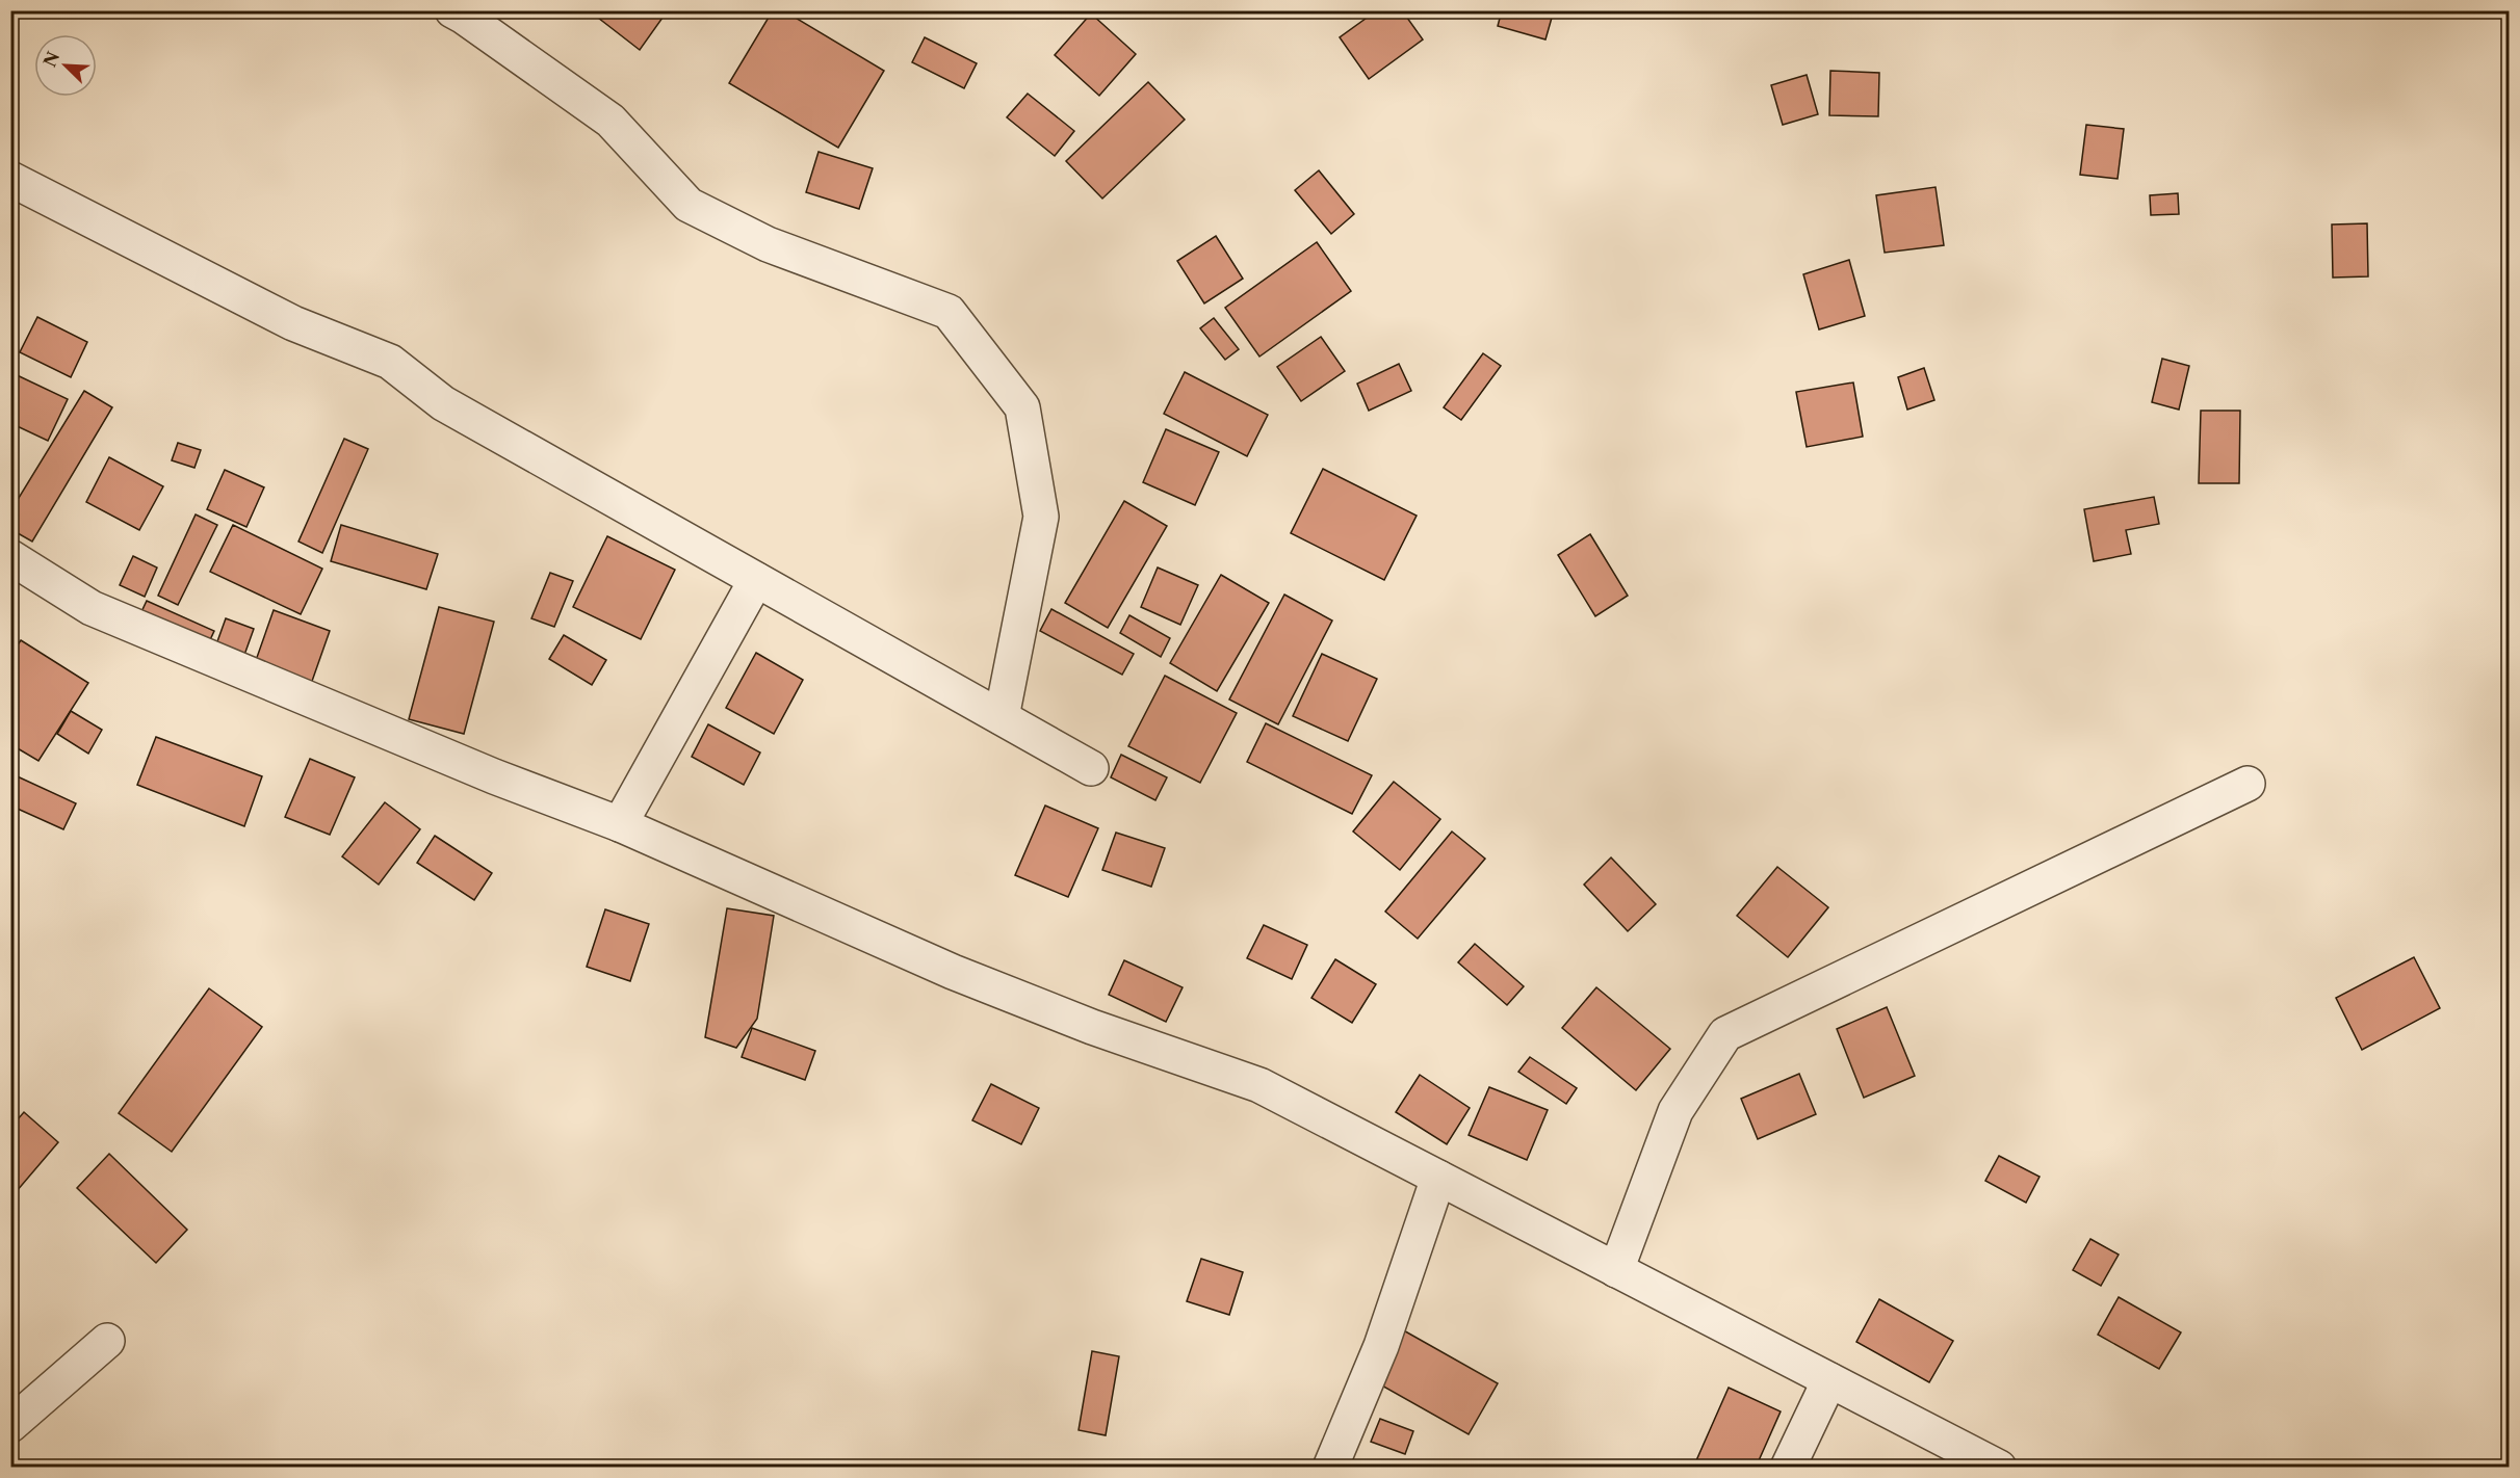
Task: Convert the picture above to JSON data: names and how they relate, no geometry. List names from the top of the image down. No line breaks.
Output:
{"north":"top left"}
